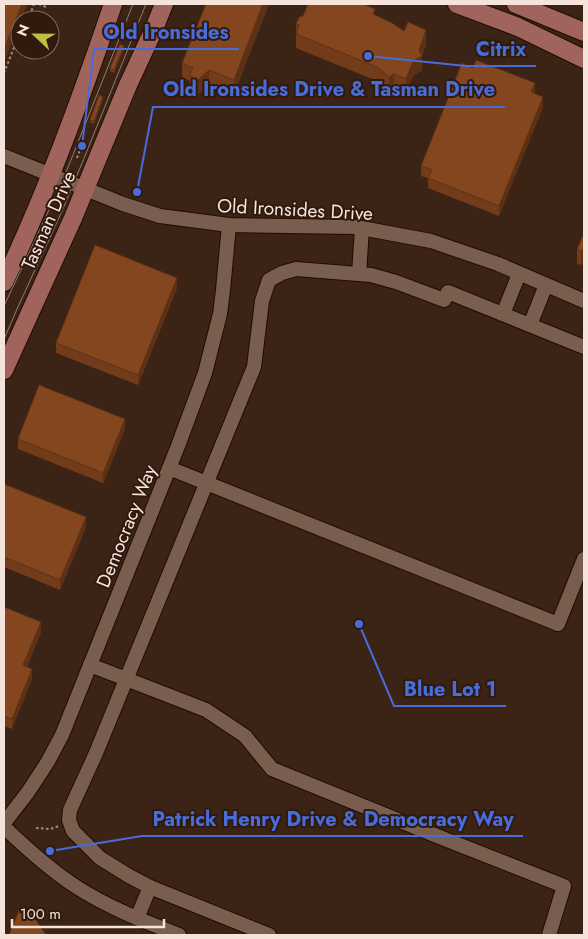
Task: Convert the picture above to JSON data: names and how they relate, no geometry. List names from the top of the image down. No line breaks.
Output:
{"streets":{"main road":["Tasman Drive"],"street":["Old Ironsides Drive","Democracy Way"]},"crossings":[["Old Ironsides Drive","Tasman Drive"],["Old Ironsides Drive","Democracy Way"]],"places":["Citrix","Old Ironsides","Old Ironsides Drive & Tasman Drive","Blue Lot 1","Patrick Henry Drive & Democracy Way"],"scale_bar":"100 m","north":"left"}
